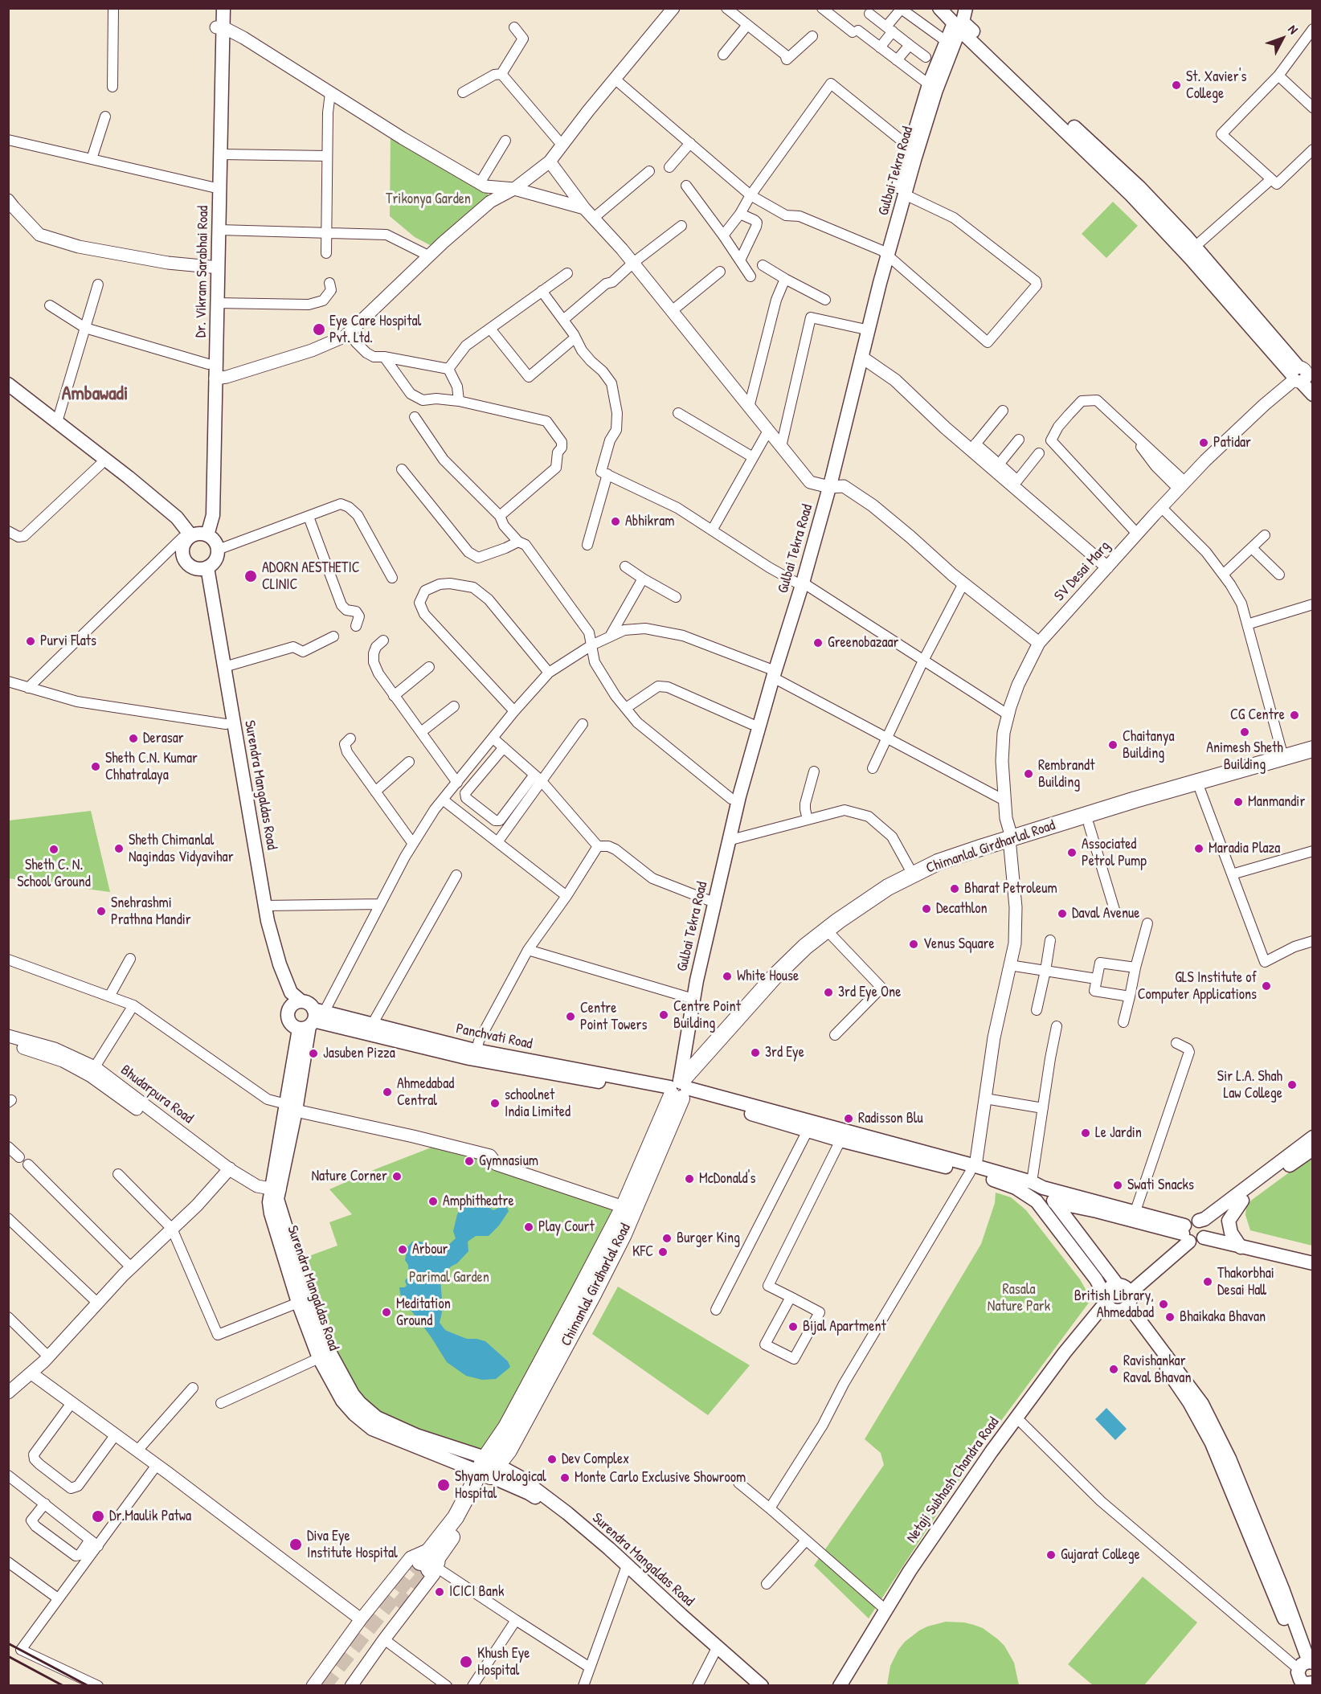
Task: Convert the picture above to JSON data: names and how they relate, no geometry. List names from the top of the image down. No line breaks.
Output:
{"streets":{"main road":["Gulbai Tekra Road","Dr. Vikram Sarabhai Road","Surendra Mangaldas Road","Chimanlal Girdharlal Road","Panchvati Road","Netaji Subhash Chandra Road"],"street":["SV Desai Marg","Bhudarpura Road"]},"crossings":[["Gulbai Tekra Road","Chimanlal Girdharlal Road"],["Gulbai Tekra Road","Panchvati Road"],["Dr. Vikram Sarabhai Road","Surendra Mangaldas Road"],["SV Desai Marg","Chimanlal Girdharlal Road"],["Surendra Mangaldas Road","Chimanlal Girdharlal Road"],["Surendra Mangaldas Road","Panchvati Road"],["Surendra Mangaldas Road","Bhudarpura Road"],["Chimanlal Girdharlal Road","Panchvati Road"]],"districts":["Ambawadi"],"parks":["Trikonya Garden","Parimal Garden","Rasala Nature Park"],"places":["St. Xavier's College","Eye Care Hospital Pvt. Ltd.","Patidar","Abhikram","ADORN AESTHETIC CLINIC","Purvi Flats","Greenobazaar","CG Centre","Animesh Sheth Building","Derasar","Chaitanya Building","Sheth C.N. Kumar Chhatralaya","Rembrandt Building","Manmandir","Sheth Chimanlal Nagindas Vidyavihar","Maradia Plaza","Sheth C. N. School Ground","Associated Petrol Pump","Bharat Petroleum","Decathlon","Snehrashmi Prathna Mandir","Daval Avenue","Venus Square","White House","GLS Institute of Computer Applications","3rd Eye One","Centre Point Building","Centre Point Towers","3rd Eye","Jasuben Pizza","Sir L.A. Shah Law College","Ahmedabad Central","schoolnet India Limited","Radisson Blu","Le Jardin","Gymnasium","Nature Corner","McDonald's","Swati Snacks","Amphitheatre","Play Court","Burger King","Arbour","KFC","Thakorbhai Desai Hall","British Library, Ahmedabad","Meditation Ground","Bhaikaka Bhavan","Bijal Apartment","Ravishankar Raval Bhavan","Dev Complex","Monte Carlo Exclusive Showroom","Shyam Urological Hospital","Dr.Maulik Patwa","Diva Eye Institute Hospital","Gujarat College","ICICI Bank","Khush Eye Hospital"],"north":"top right"}
